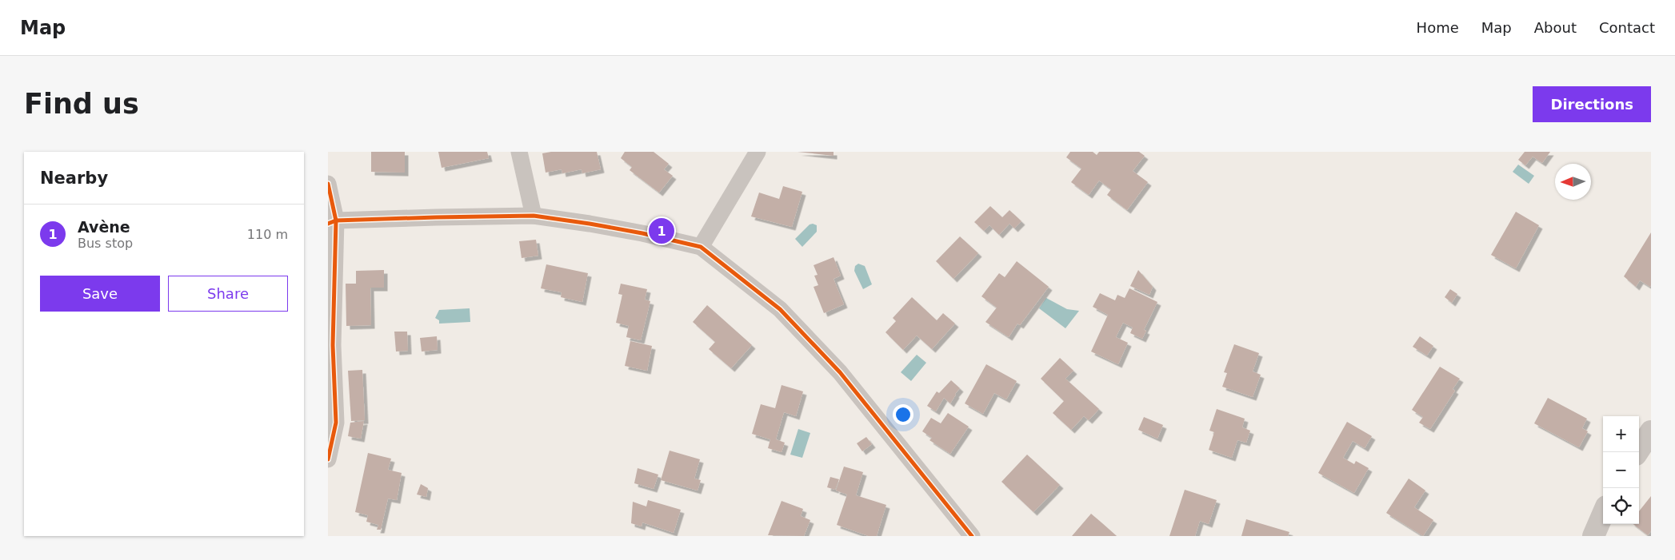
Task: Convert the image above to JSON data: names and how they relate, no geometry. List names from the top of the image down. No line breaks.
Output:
{"north":"left","page":{"header":"Map","nav":["Home","Map","About","Contact"],"buttons":["Directions",["Save","Share"]],"title":"Find us","heading":"Nearby","list":[{"mark":"1","name":"Avène","note":"Bus stop","value":"110 m"}],"pins":"1","map_buttons":["+","−"]}}
